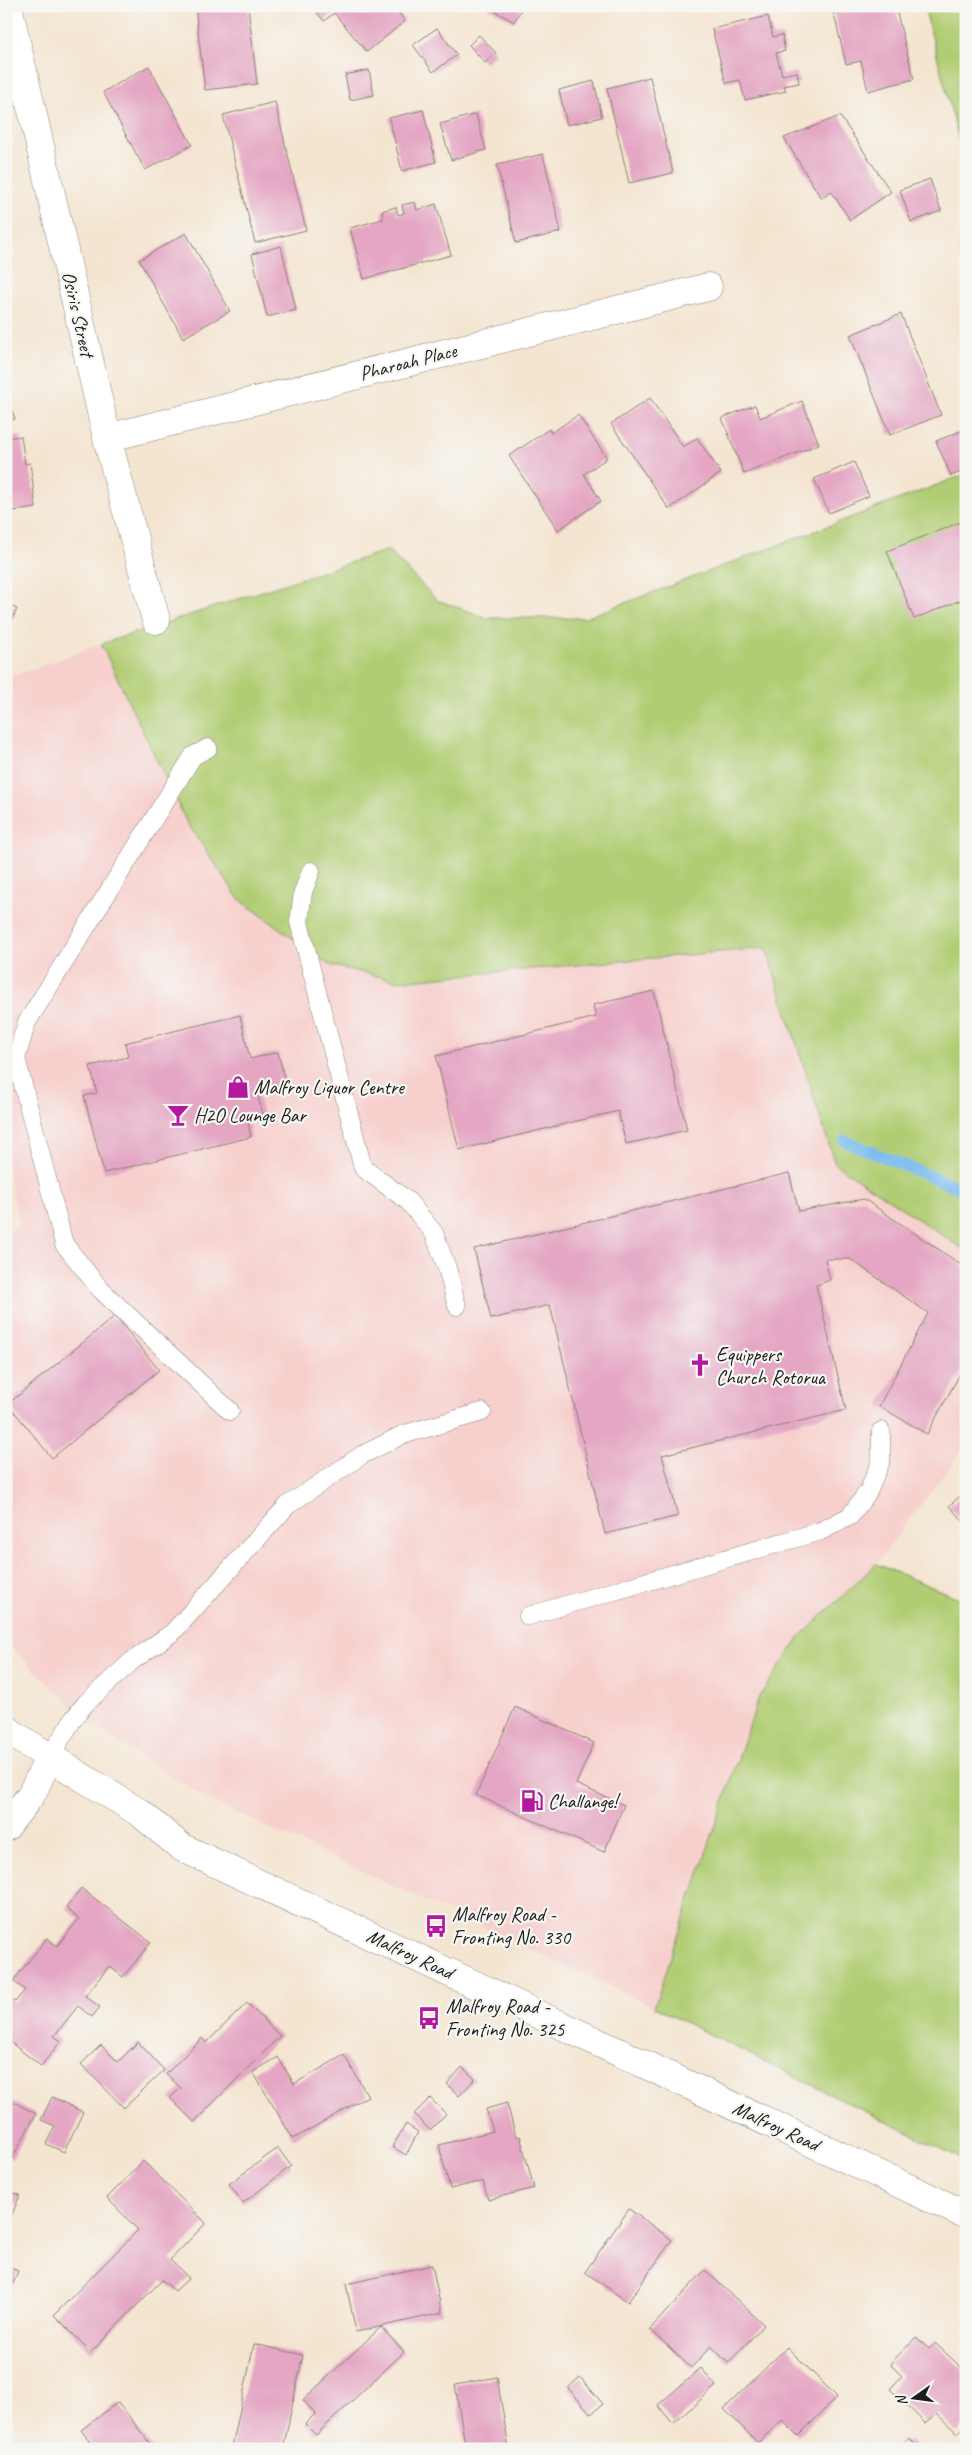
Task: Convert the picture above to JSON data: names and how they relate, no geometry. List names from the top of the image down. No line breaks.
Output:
{"streets":{"street":["Osiris Street","Pharoah Place","Malfroy Road"]},"crossings":[["Osiris Street","Pharoah Place"]],"places":{"shop":["Malfroy Liquor Centre"],"bar":["H2O Lounge Bar"],"church":["Equippers Church Rotorua"],"fuel station":["Challange!"],"bus stop":["Malfroy Road - Fronting No. 330","Malfroy Road - Fronting No. 325"]},"north":"left"}
